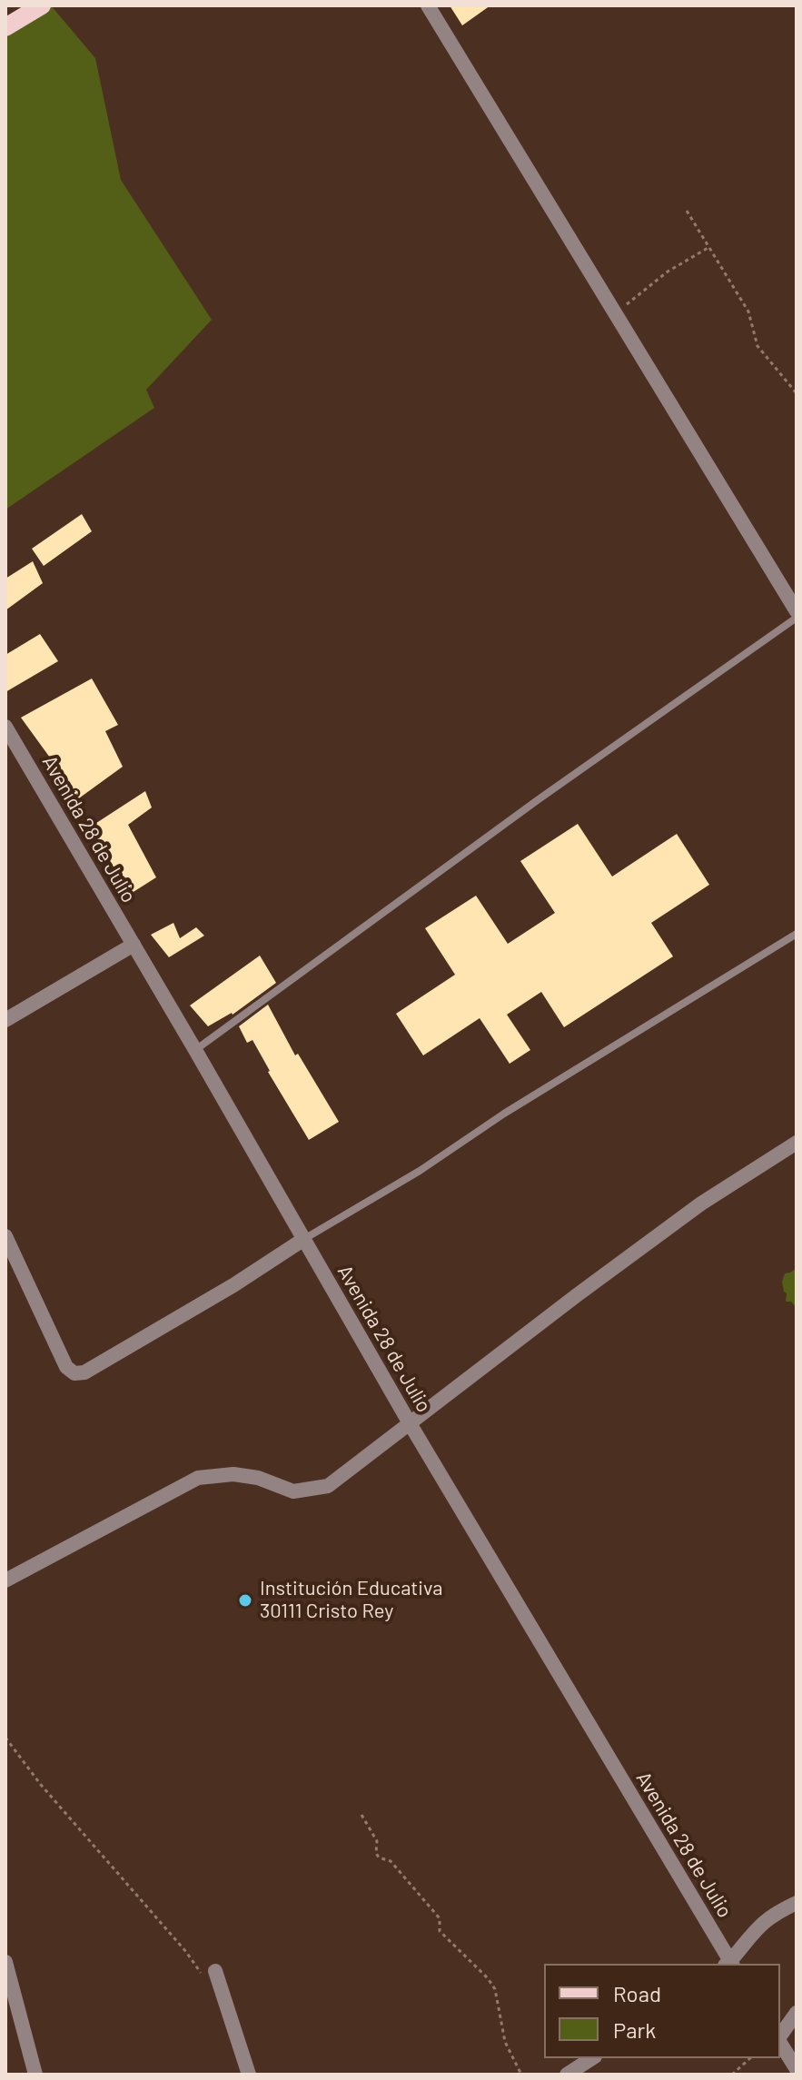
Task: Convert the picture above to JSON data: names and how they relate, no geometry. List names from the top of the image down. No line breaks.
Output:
{"streets":{"street":["Avenida 28 de Julio"]},"places":["Institución Educativa 30111 Cristo Rey"],"legend":["Road","Park"]}
